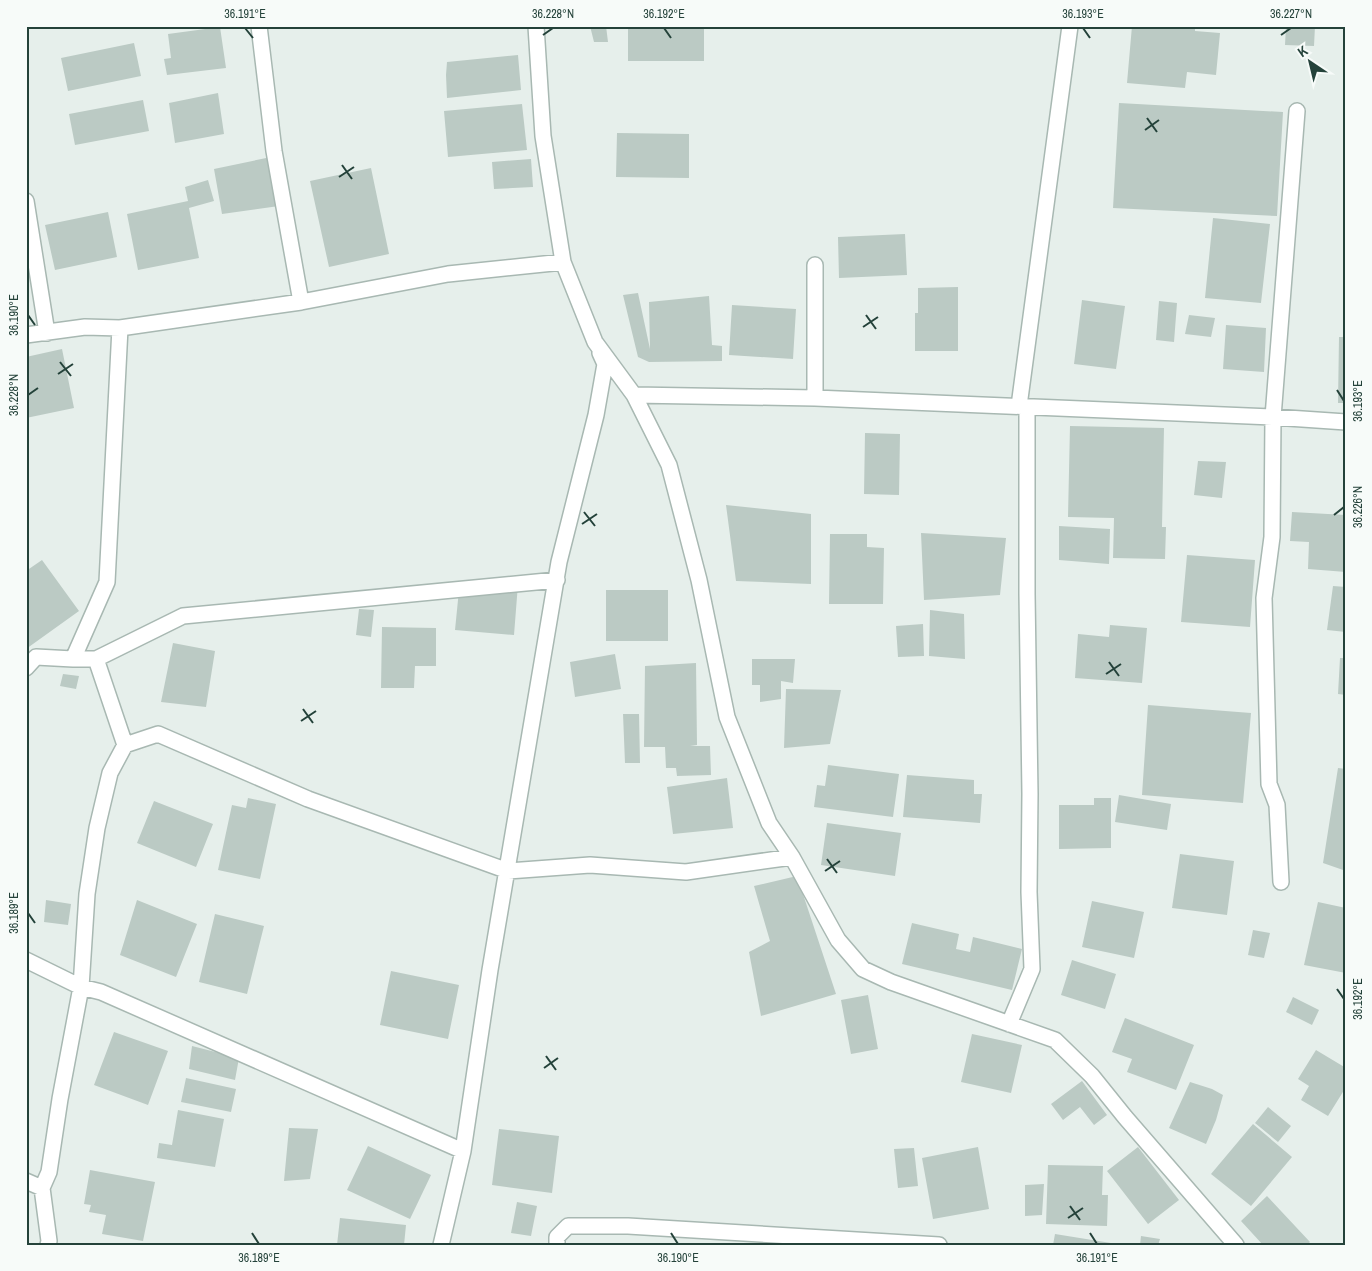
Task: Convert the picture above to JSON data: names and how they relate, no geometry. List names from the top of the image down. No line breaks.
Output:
{"north":"top left","coordinates":["36.191°E","36.228°N","36.192°E","36.193°E","36.227°N","36.190°E","36.226°N","36.189°E"]}
